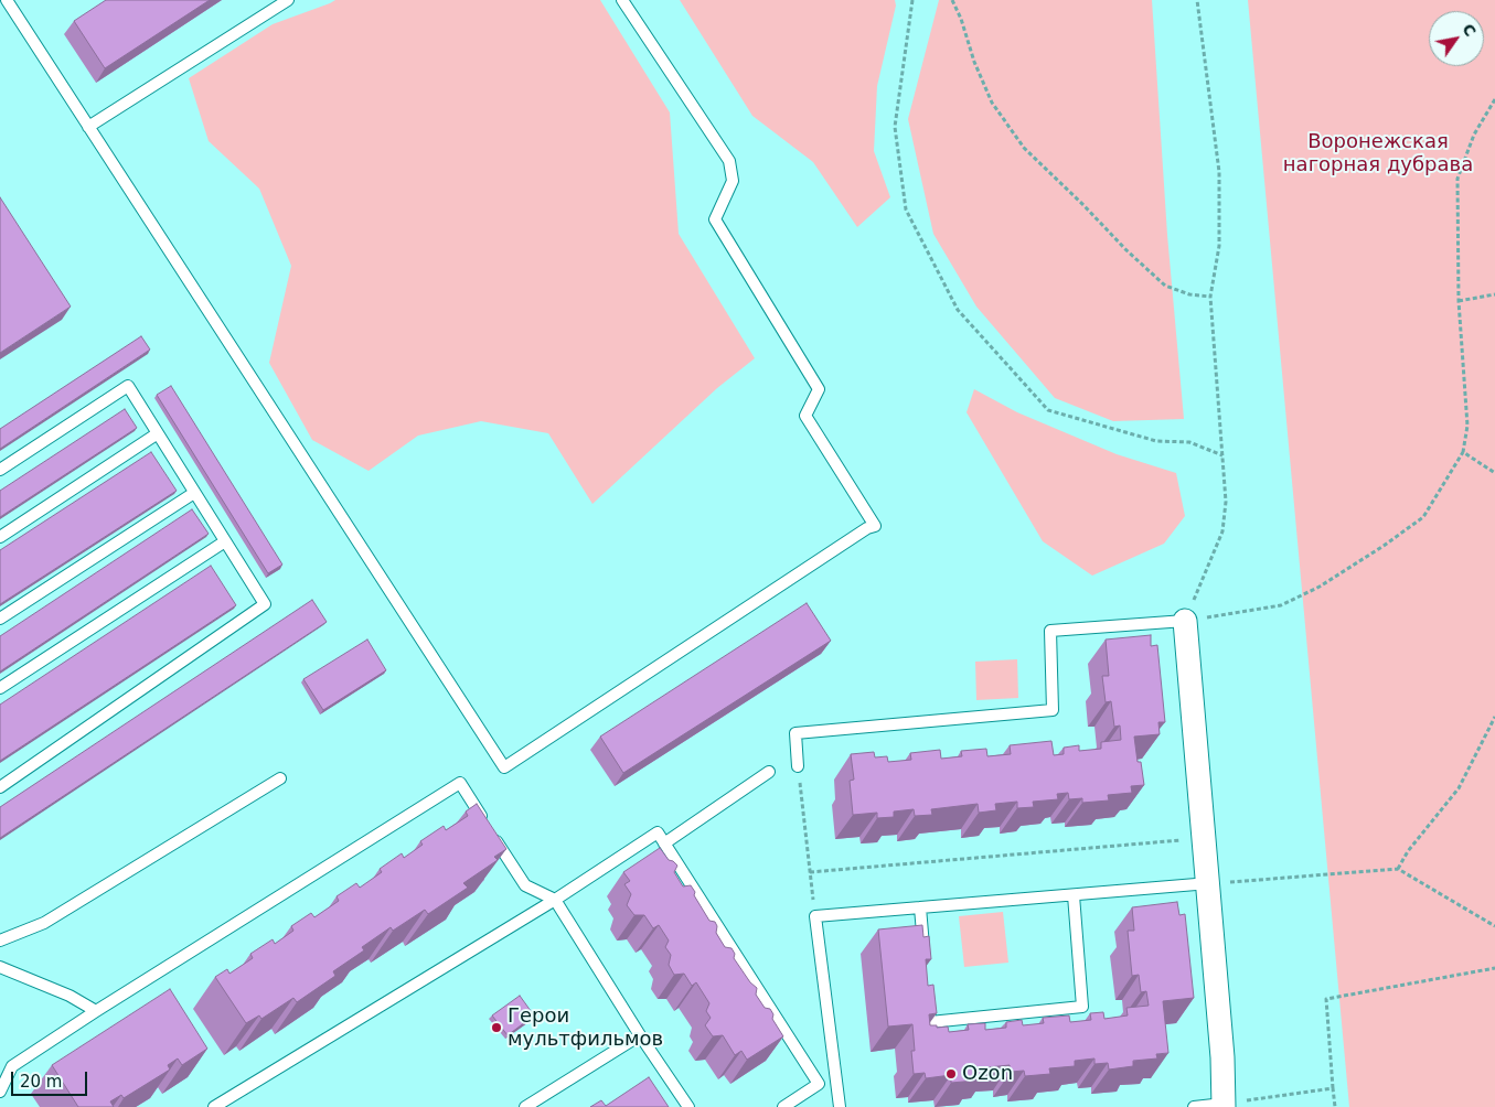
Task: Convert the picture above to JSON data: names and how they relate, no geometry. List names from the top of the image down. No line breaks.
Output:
{"parks":["Воронежская нагорная дубрава"],"places":["Герои мультфильмов","Ozon"],"scale_bar":"20 m","north":"top right"}
